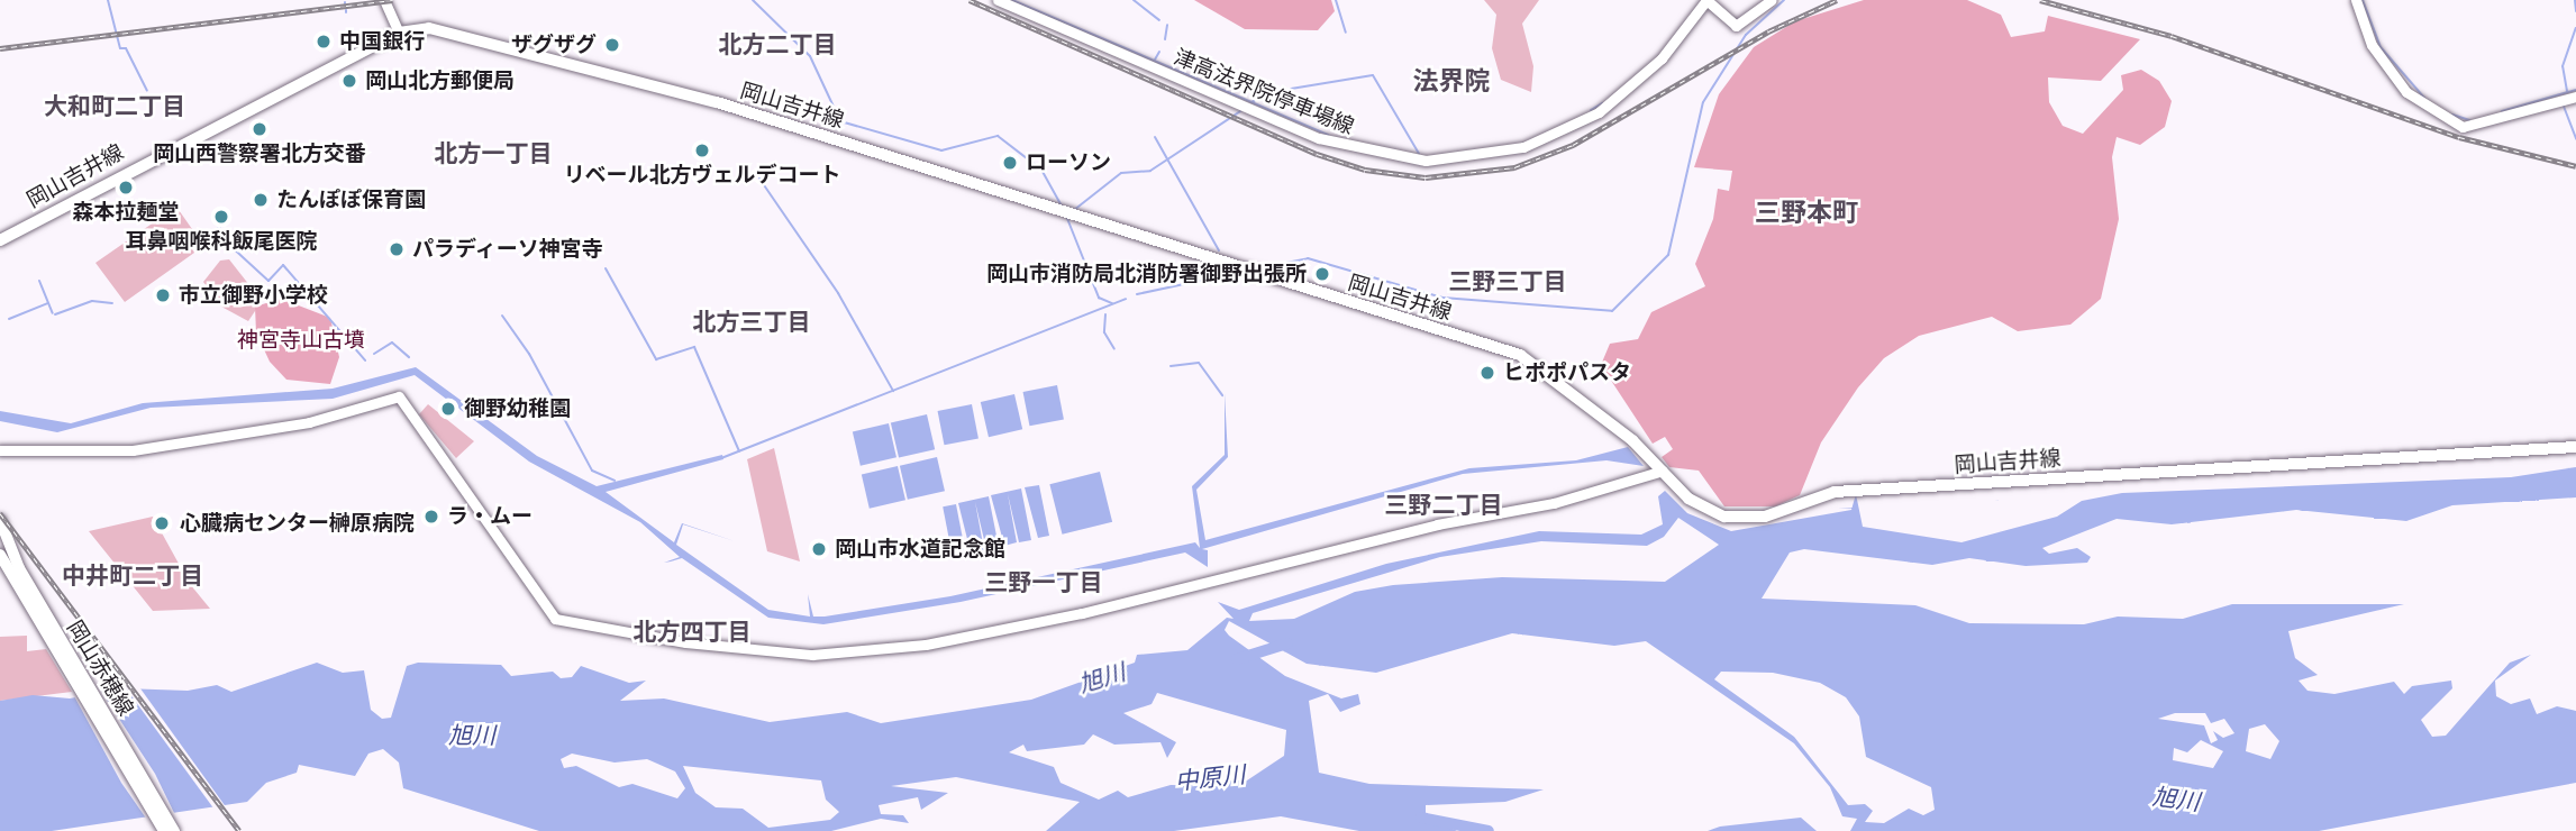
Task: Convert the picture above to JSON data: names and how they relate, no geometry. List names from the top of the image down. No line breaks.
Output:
{"streets":{"main road":["岡山吉井線","岡山赤穂線"],"street":["津高法界院停車場線"]},"districts":["北方二丁目","法界院","大和町二丁目","北方一丁目","三野本町","三野三丁目","北方三丁目","三野二丁目","中井町二丁目","三野一丁目","北方四丁目"],"water":["旭川","中原川"],"parks":["神宮寺山古墳"],"places":["中国銀行","ザグザグ","岡山北方郵便局","岡山西警察署北方交番","リベール北方ヴェルデコート","ローソン","森本拉麺堂","たんぽぽ保育園","耳鼻咽喉科飯尾医院","パラディーソ神宮寺","岡山市消防局北消防署御野出張所","市立御野小学校","ヒポポパスタ","御野幼稚園","ラ・ムー","心臓病センター榊原病院","岡山市水道記念館"]}
